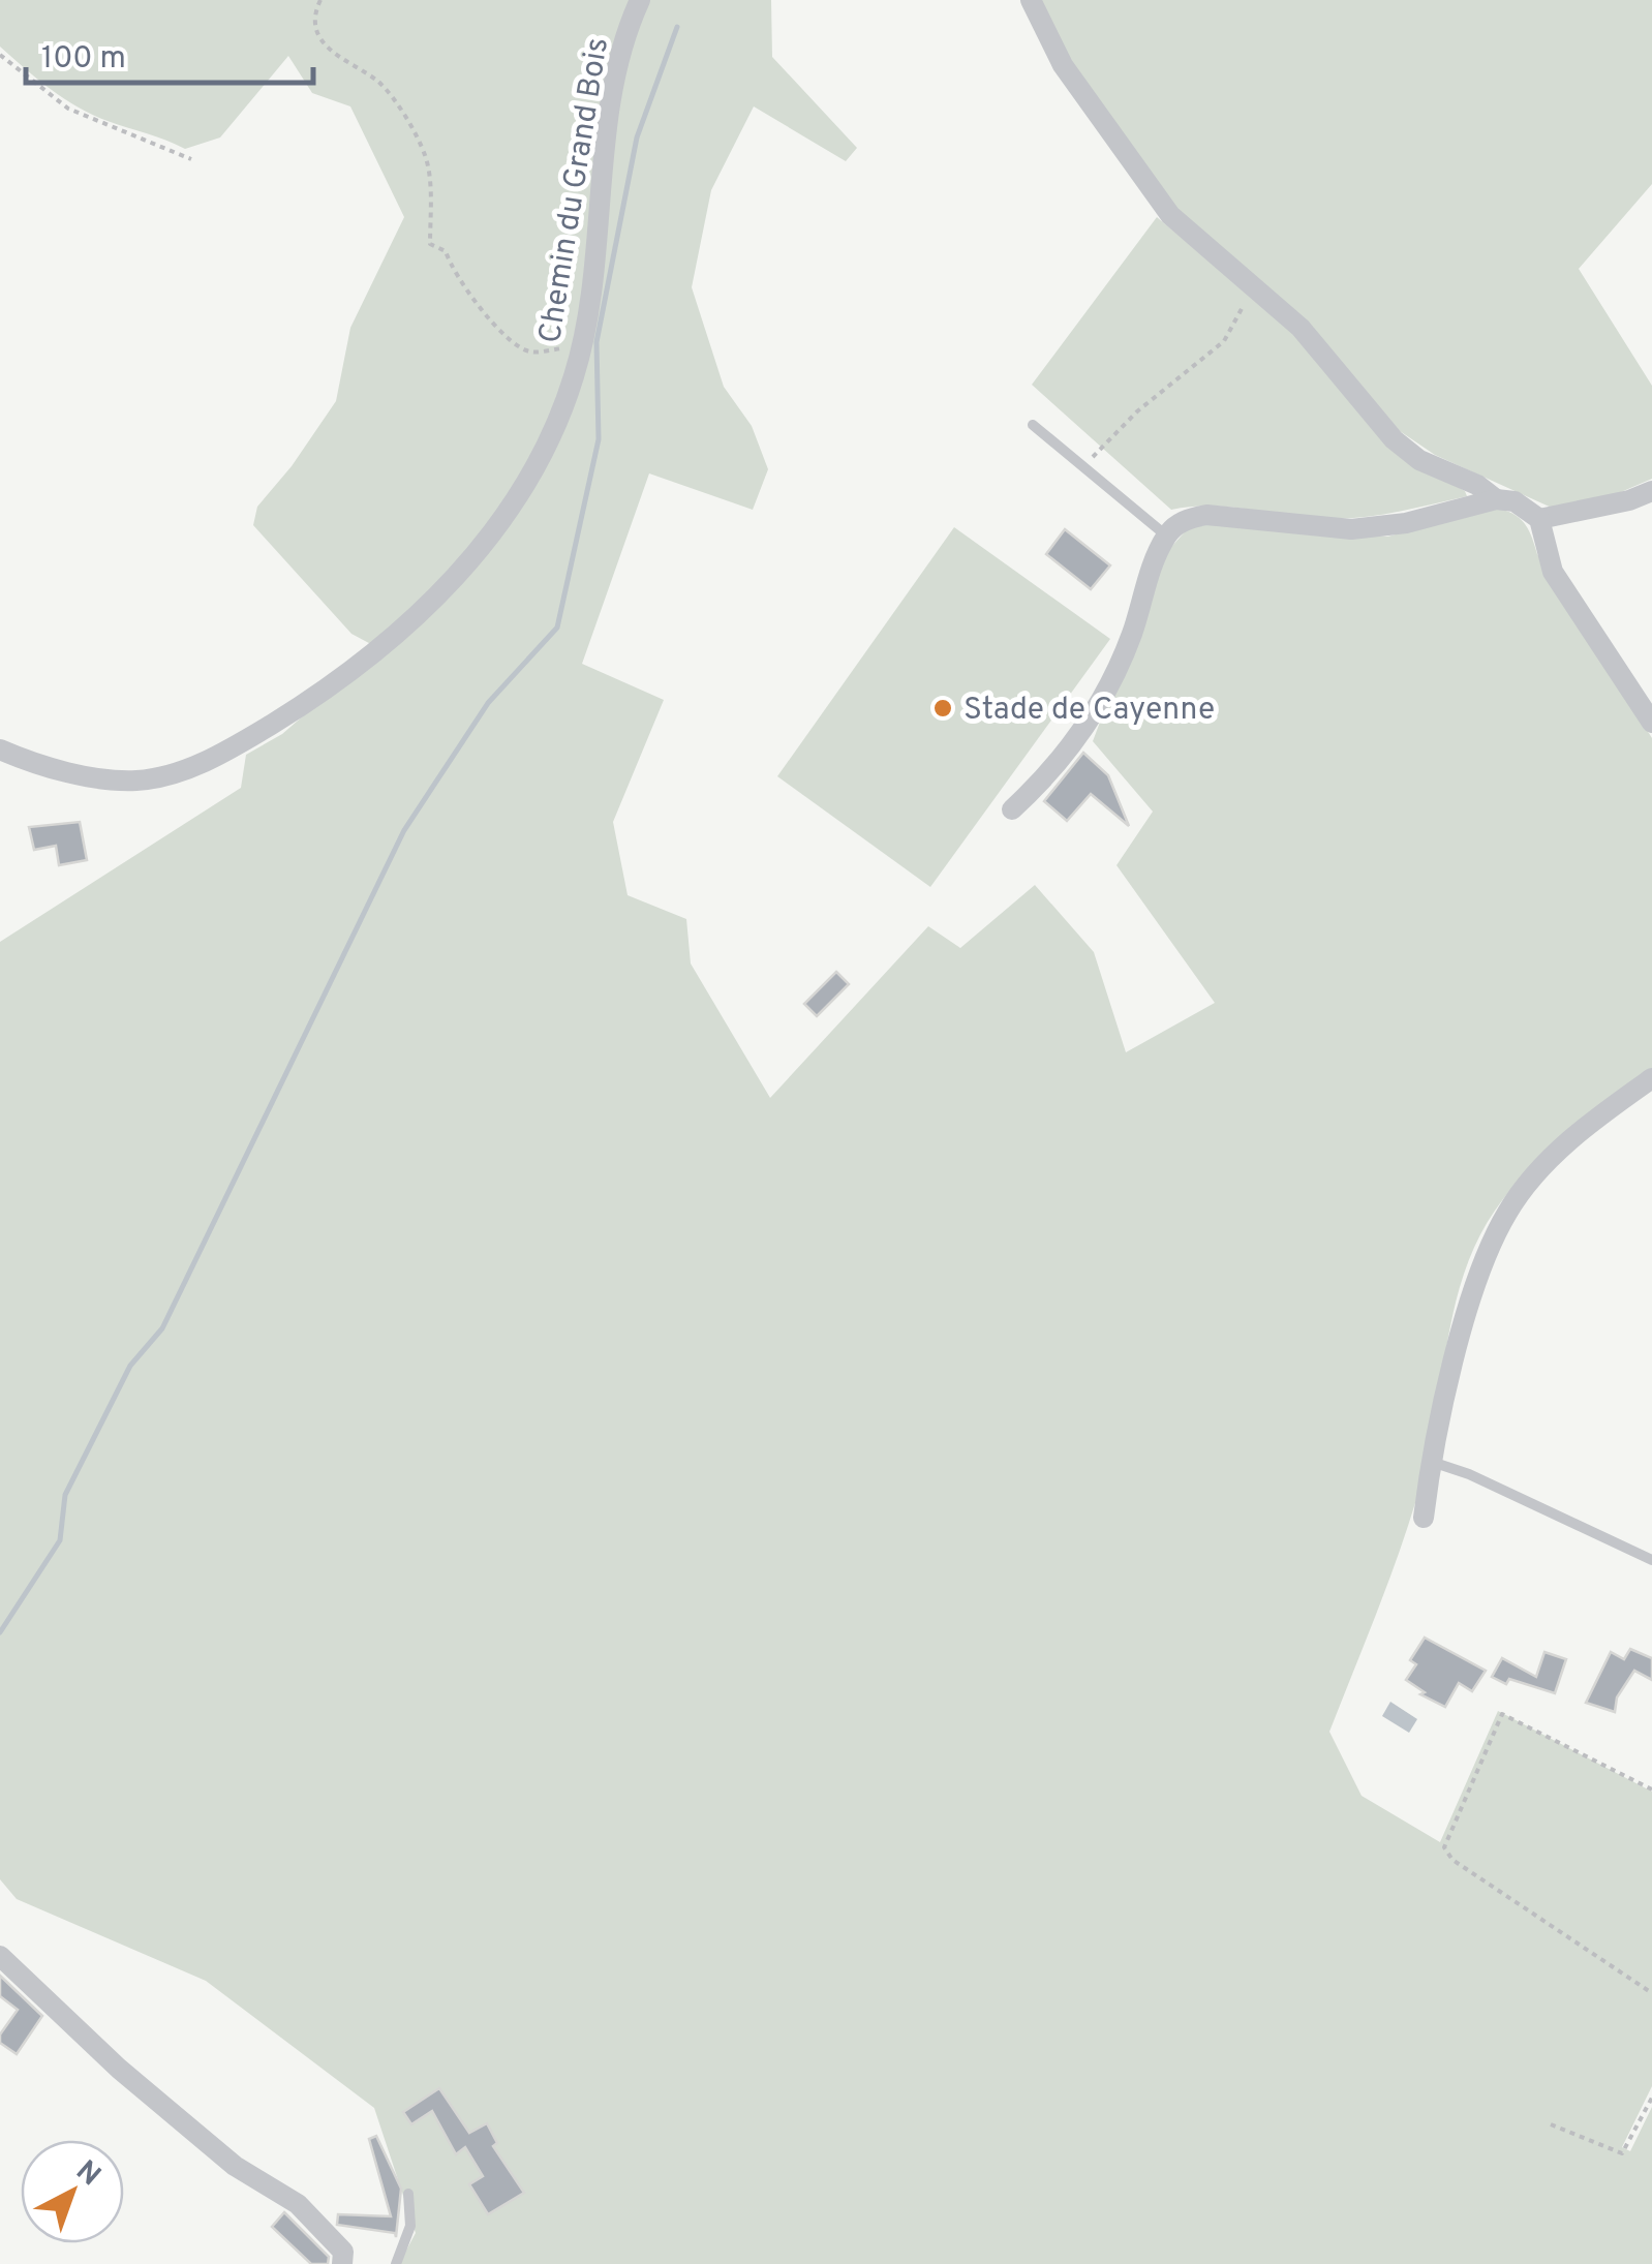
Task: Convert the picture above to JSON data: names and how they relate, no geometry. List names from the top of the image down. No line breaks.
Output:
{"streets":{"street":["Chemin du Grand Bois"]},"places":["Stade de Cayenne"],"scale_bar":"100 m","north":"top right"}
